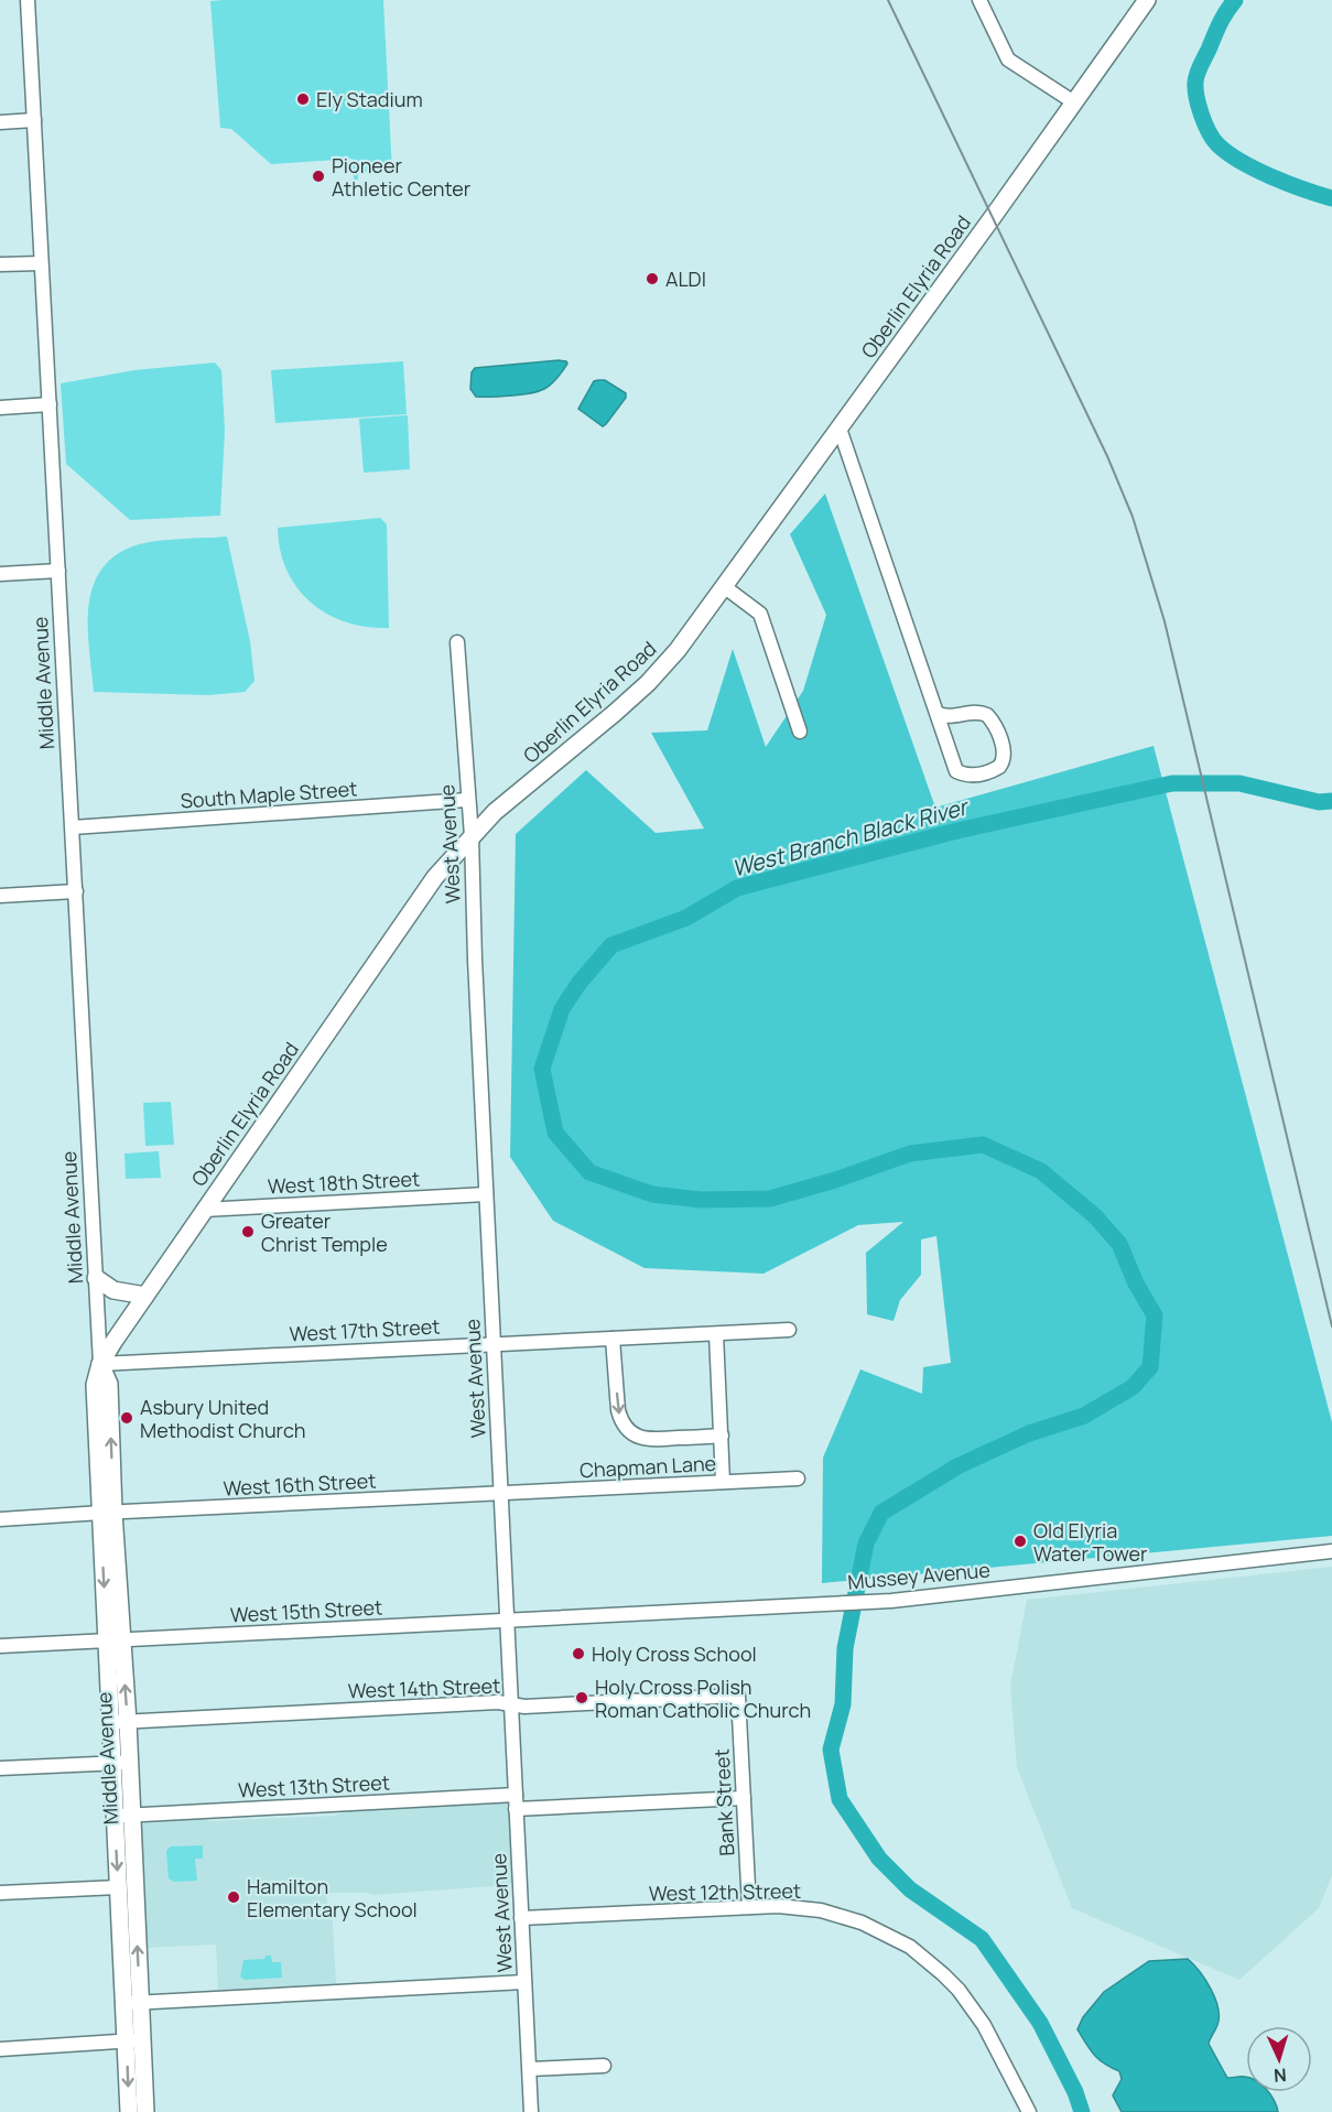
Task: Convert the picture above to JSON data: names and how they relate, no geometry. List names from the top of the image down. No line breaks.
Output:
{"streets":{"main road":["Oberlin Elyria Road","Middle Avenue"],"street":["South Maple Street","West Avenue","West 18th Street","West 17th Street","Chapman Lane","West 16th Street","Mussey Avenue","West 15th Street","West 14th Street","West 13th Street","Bank Street","West 12th Street"]},"crossings":[["Oberlin Elyria Road","Middle Avenue"],["Oberlin Elyria Road","West Avenue"],["Oberlin Elyria Road","West 18th Street"],["Oberlin Elyria Road","West 17th Street"],["Middle Avenue","South Maple Street"],["Middle Avenue","West 17th Street"],["Middle Avenue","West 16th Street"],["Middle Avenue","West 15th Street"],["Middle Avenue","West 14th Street"],["Middle Avenue","West 13th Street"],["South Maple Street","West Avenue"],["West Avenue","West 18th Street"],["West Avenue","West 17th Street"],["West Avenue","Chapman Lane"],["West Avenue","West 16th Street"],["West Avenue","Mussey Avenue"],["West Avenue","West 15th Street"],["West Avenue","West 14th Street"],["West Avenue","West 13th Street"],["West Avenue","West 12th Street"],["Chapman Lane","West 16th Street"],["Mussey Avenue","West 15th Street"],["West 14th Street","Bank Street"],["West 13th Street","Bank Street"],["Bank Street","West 12th Street"]],"water":["West Branch Black River"],"places":["Ely Stadium","Pioneer Athletic Center","ALDI","Greater Christ Temple","Asbury United Methodist Church","Old Elyria Water Tower","Holy Cross School","Holy Cross Polish Roman Catholic Church","Hamilton Elementary School"],"north":"bottom"}
